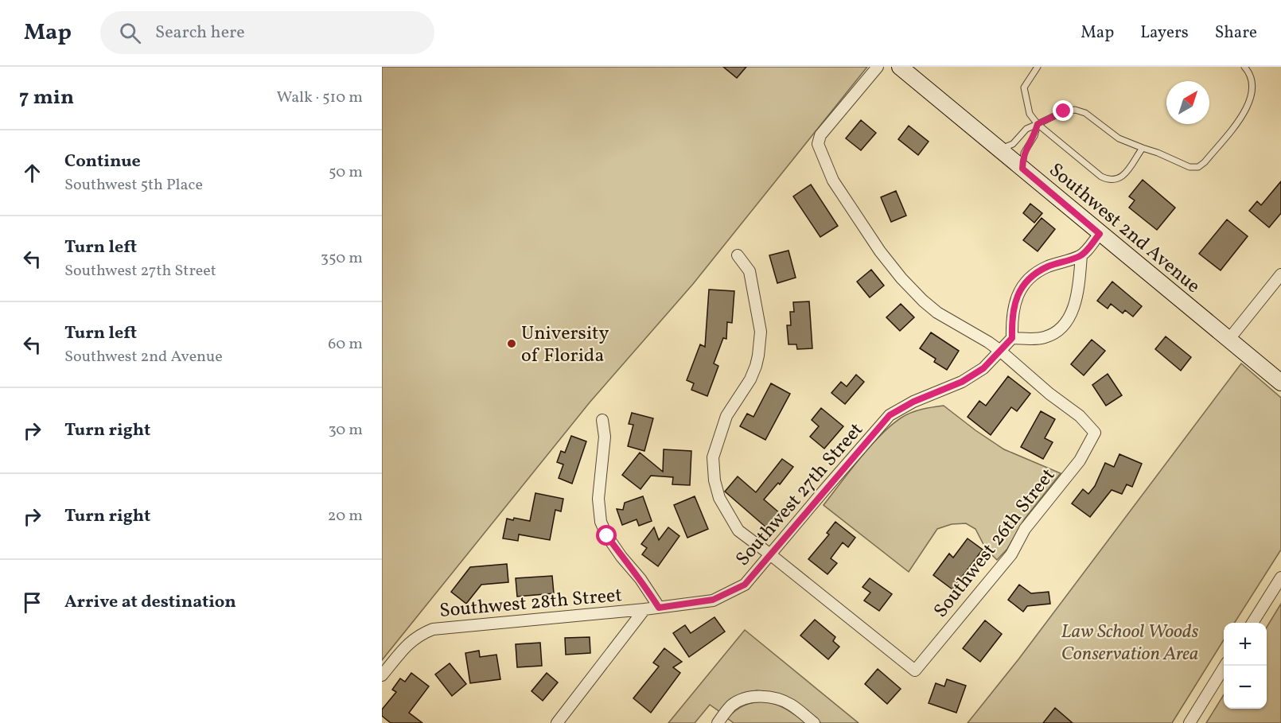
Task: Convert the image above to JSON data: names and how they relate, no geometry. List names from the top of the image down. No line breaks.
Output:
{"streets":{"main road":["Southwest 2nd Avenue"],"street":["Southwest 27th Street","Southwest 26th Street","Southwest 28th Street"]},"crossings":[["Southwest 27th Street","Southwest 26th Street"],["Southwest 27th Street","Southwest 28th Street"]],"parks":["Law School Woods Conservation Area"],"places":["University of Florida"],"north":"top right","page":{"header":"Map","search":"Search here","nav":["Map","Layers","Share"],"heading":["7 min","Walk · 510 m"],"list":[["Continue","Southwest 5th Place","50 m"],["Turn left","Southwest 27th Street","350 m"],["Turn left","Southwest 2nd Avenue","60 m"],["Turn right","30 m"],["Turn right","20 m"],"Arrive at destination"],"map_buttons":["+","−"]}}
